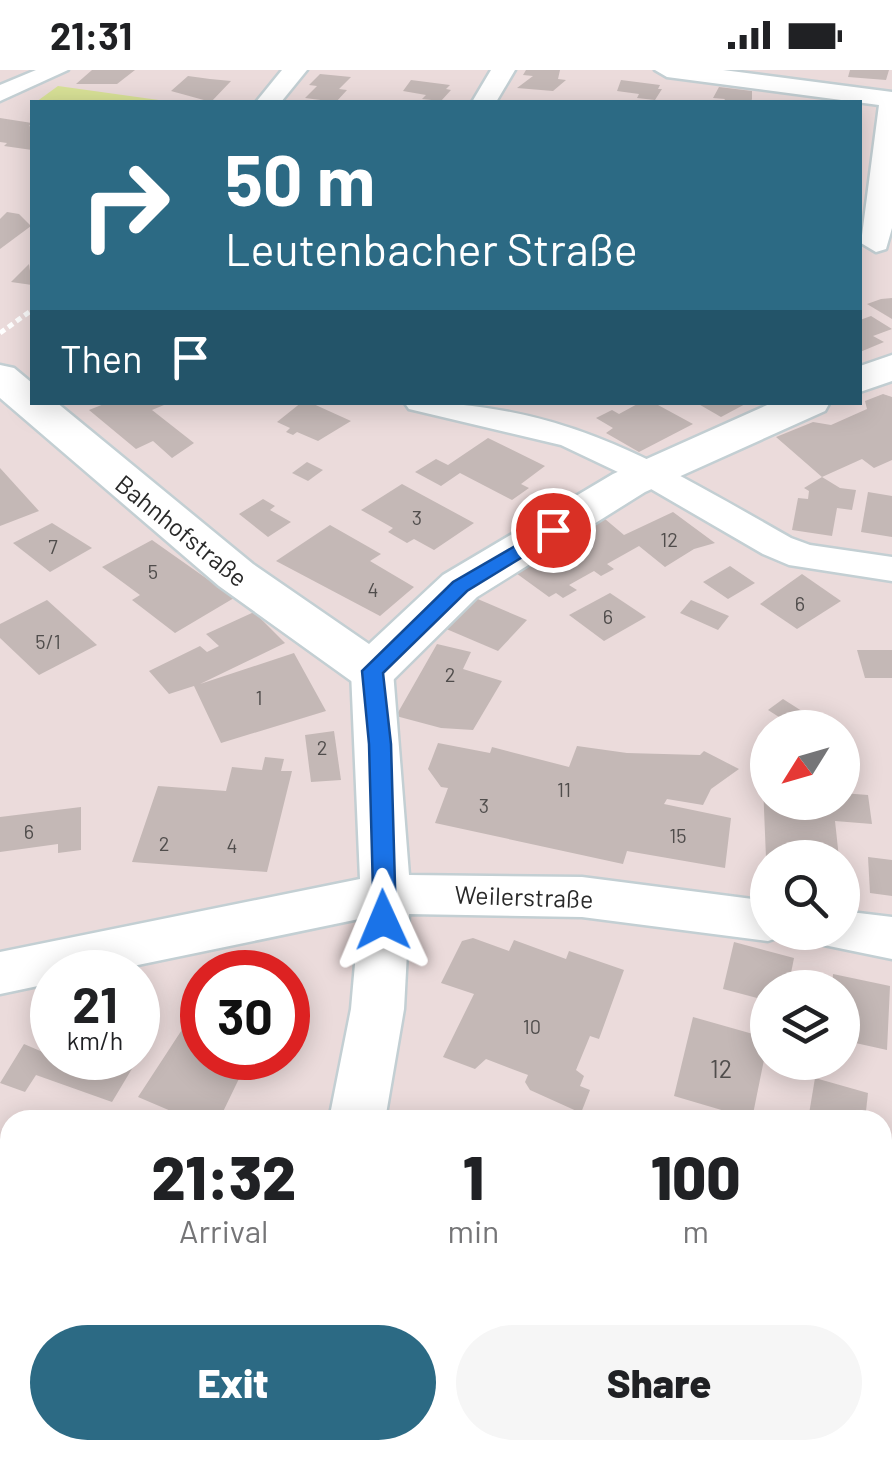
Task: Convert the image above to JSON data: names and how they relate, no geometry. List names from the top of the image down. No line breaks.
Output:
{"streets":{"street":["Bahnhofstraße","Weilerstraße"]},"house_numbers":["3","12","7","5","4","6","6","5/1","2","1","2","11","3","6","15","2","4","10","12"],"north":"bottom left","page":{"status":"21:31","turn":["50 m","Leutenbacher Straße"],"then":"Then","speed":"21 km/h","limit":"30","eta":["21:32","Arrival","1","min","100","m"],"buttons":["Exit","Share"]}}
